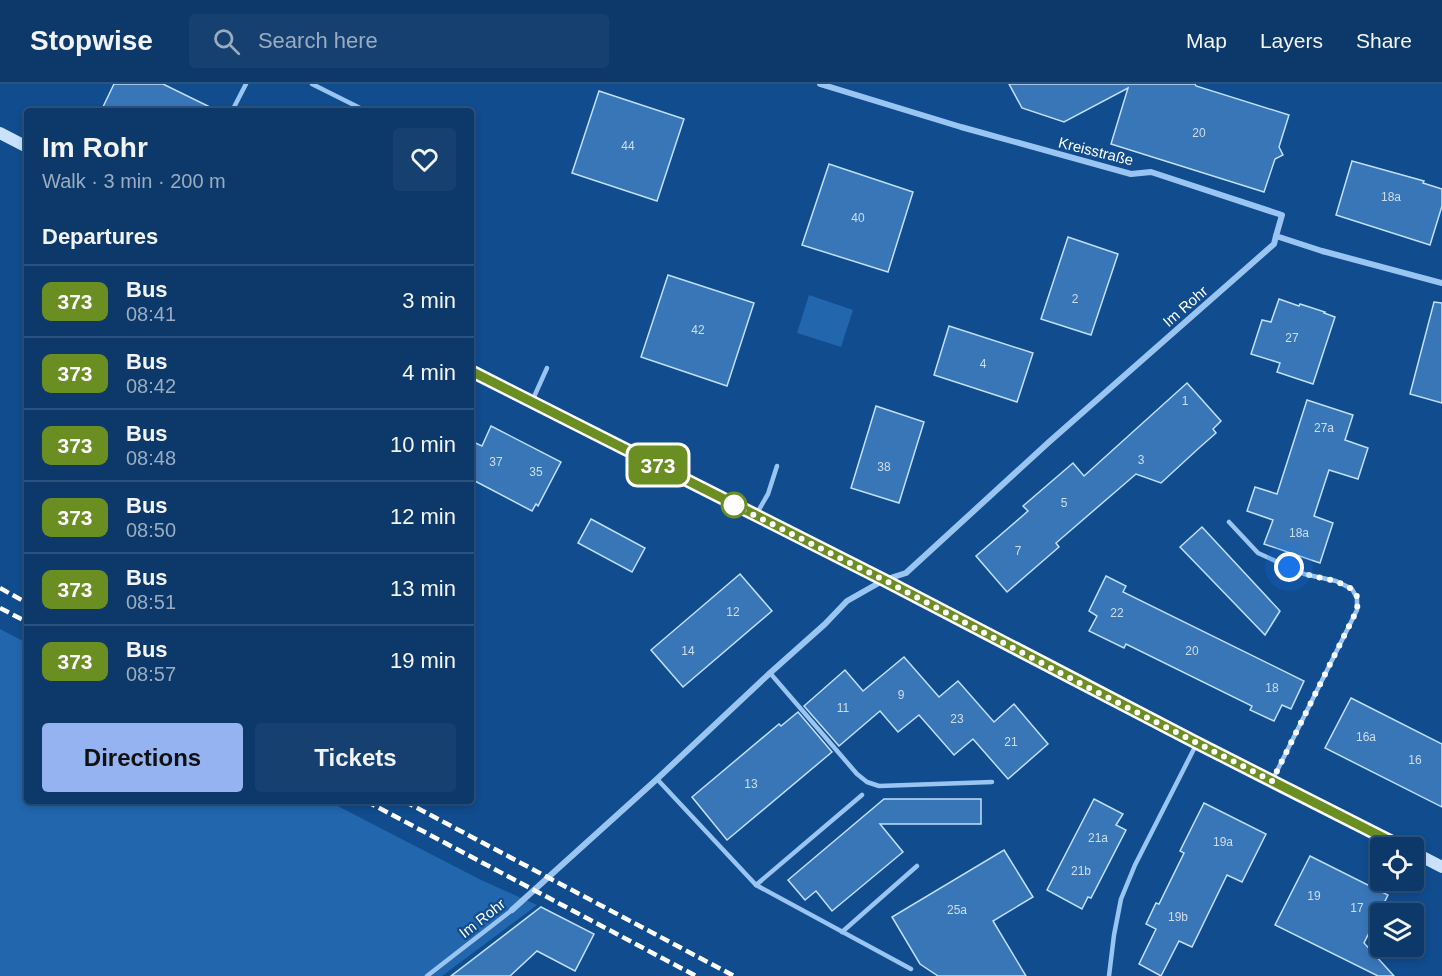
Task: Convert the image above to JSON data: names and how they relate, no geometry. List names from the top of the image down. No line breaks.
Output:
{"streets":{"street":["Kreisstraße","Im Rohr"]},"crossings":[["Kreisstraße","Im Rohr"]],"lines":["bus line 373"],"house_numbers":["20","44","18a","40","2","42","27","4","1","27a","3","37","38","35","5","18a","7","12","22","14","20","18","9","11","23","16a","21","16","13","21a","19a","21b","19","17","25a","19b"],"page":{"header":"Stopwise","search":"Search here","nav":["Map","Layers","Share"],"on_map":"373","heading":[["Im Rohr","Walk · 3 min · 200 m"],"Departures"],"list":[{"mark":"373","name":"Bus","note":"08:41","value":"3 min"},{"mark":"373","name":"Bus","note":"08:42","value":"4 min"},{"mark":"373","name":"Bus","note":"08:48","value":"10 min"},{"mark":"373","name":"Bus","note":"08:50","value":"12 min"},{"mark":"373","name":"Bus","note":"08:51","value":"13 min"},{"mark":"373","name":"Bus","note":"08:57","value":"19 min"}],"buttons":["Directions","Tickets"]}}
